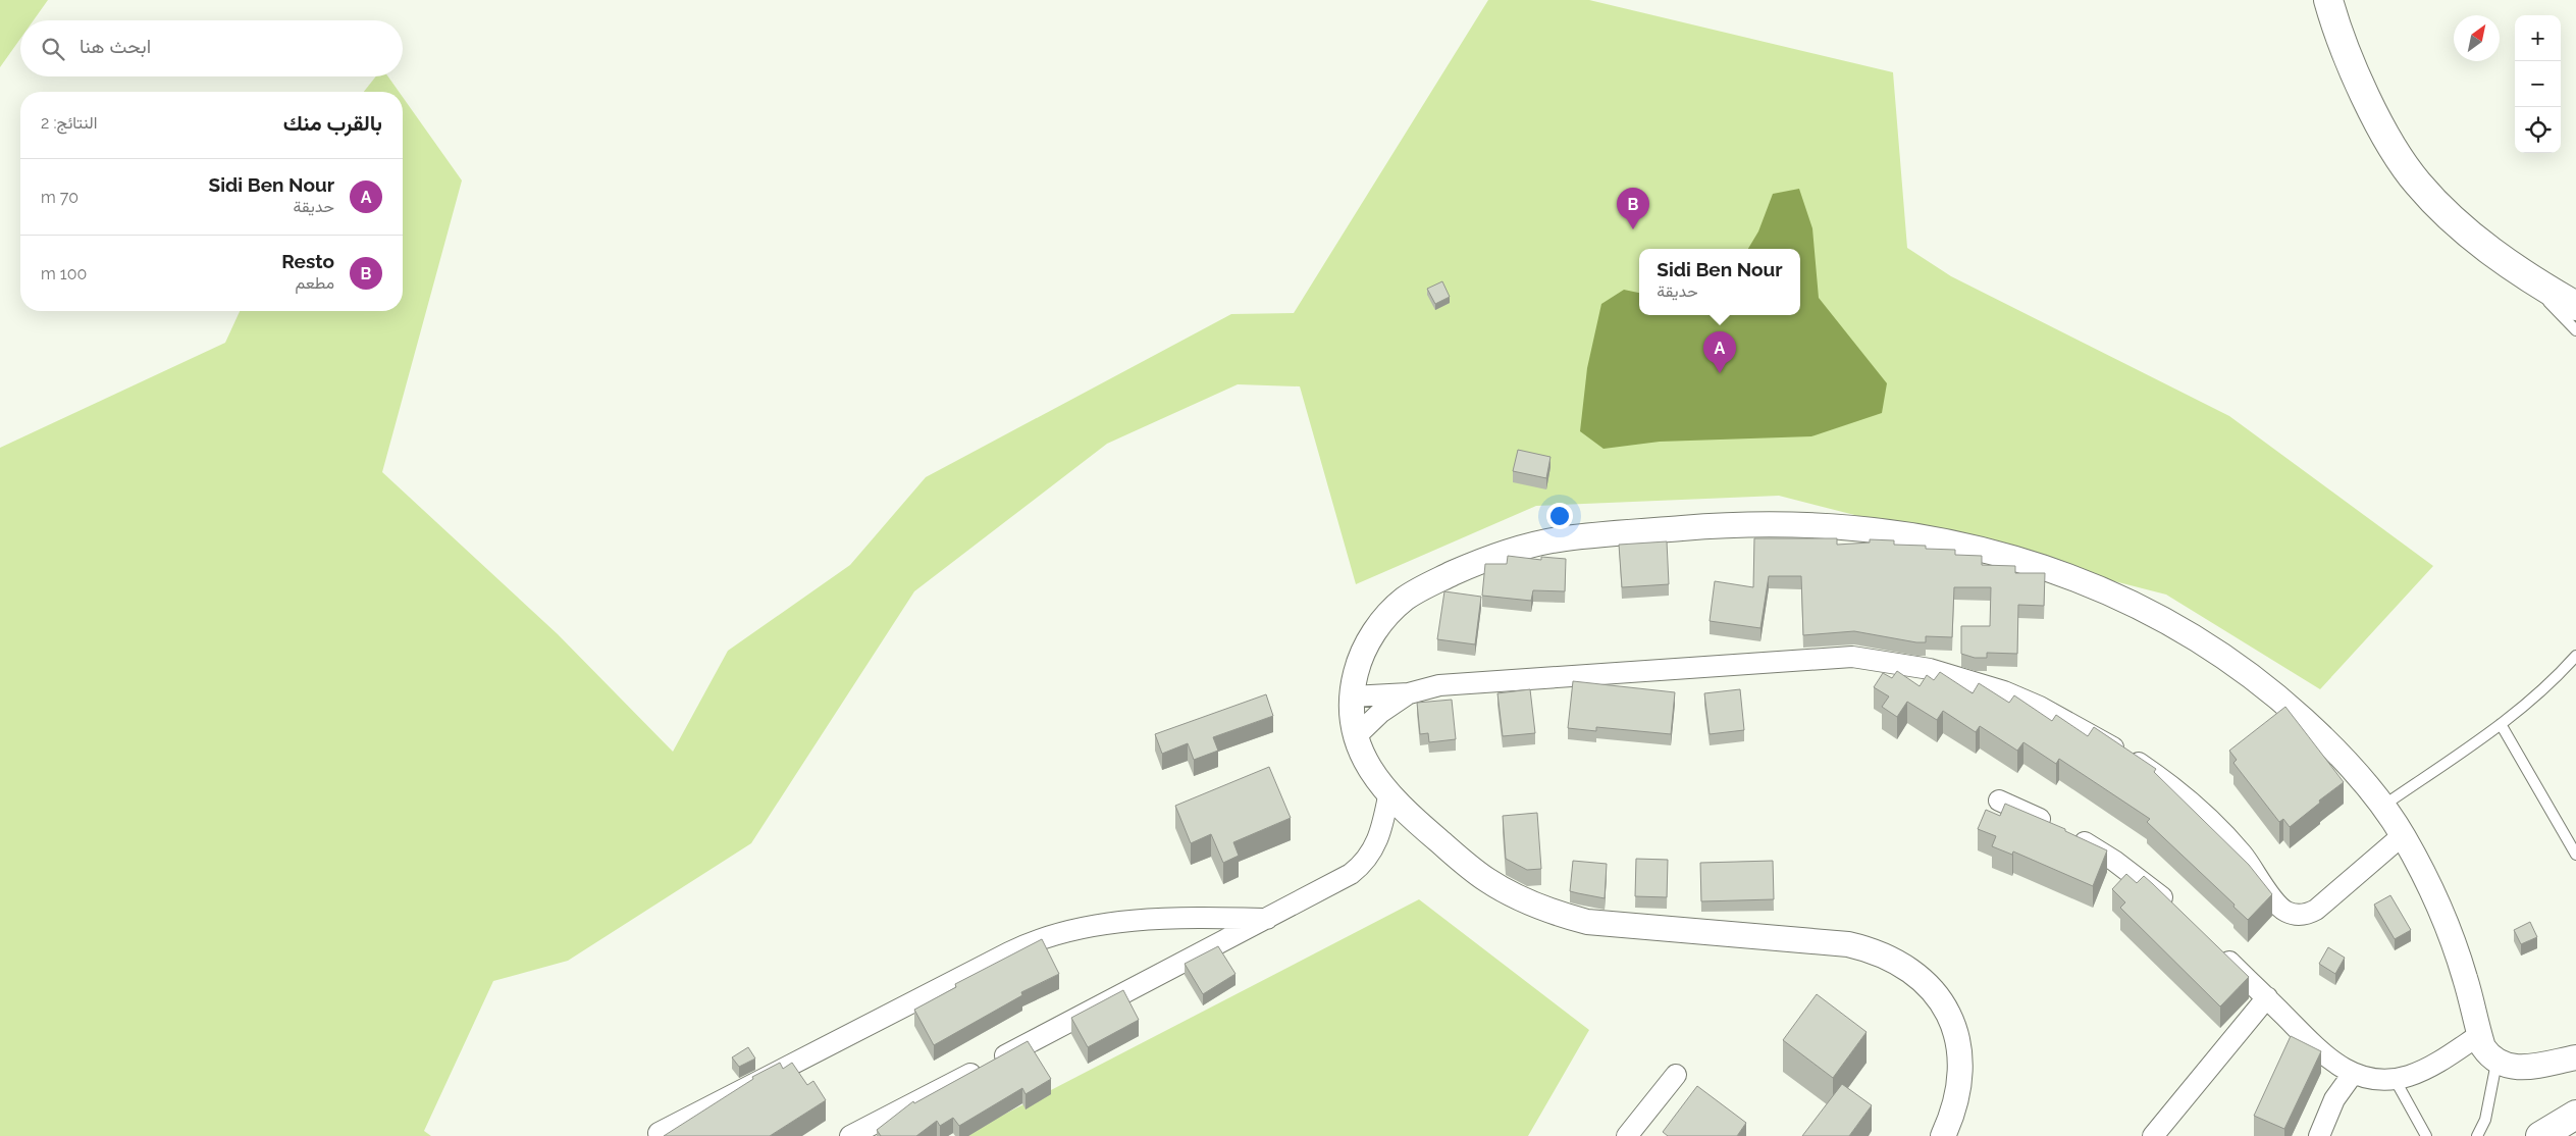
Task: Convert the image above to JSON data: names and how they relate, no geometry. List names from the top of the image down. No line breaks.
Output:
{"north":"top right","page":{"map_buttons":["+","−"],"search":"ابحث هنا","heading":["بالقرب منك","النتائج: 2"],"list":[{"mark":"A","name":"Sidi Ben Nour","note":"حديقة","value":"70 m"},{"mark":"B","name":"Resto","note":"مطعم","value":"100 m"}],"pins":["B","A"],"popup":["Sidi Ben Nour","حديقة"]}}
